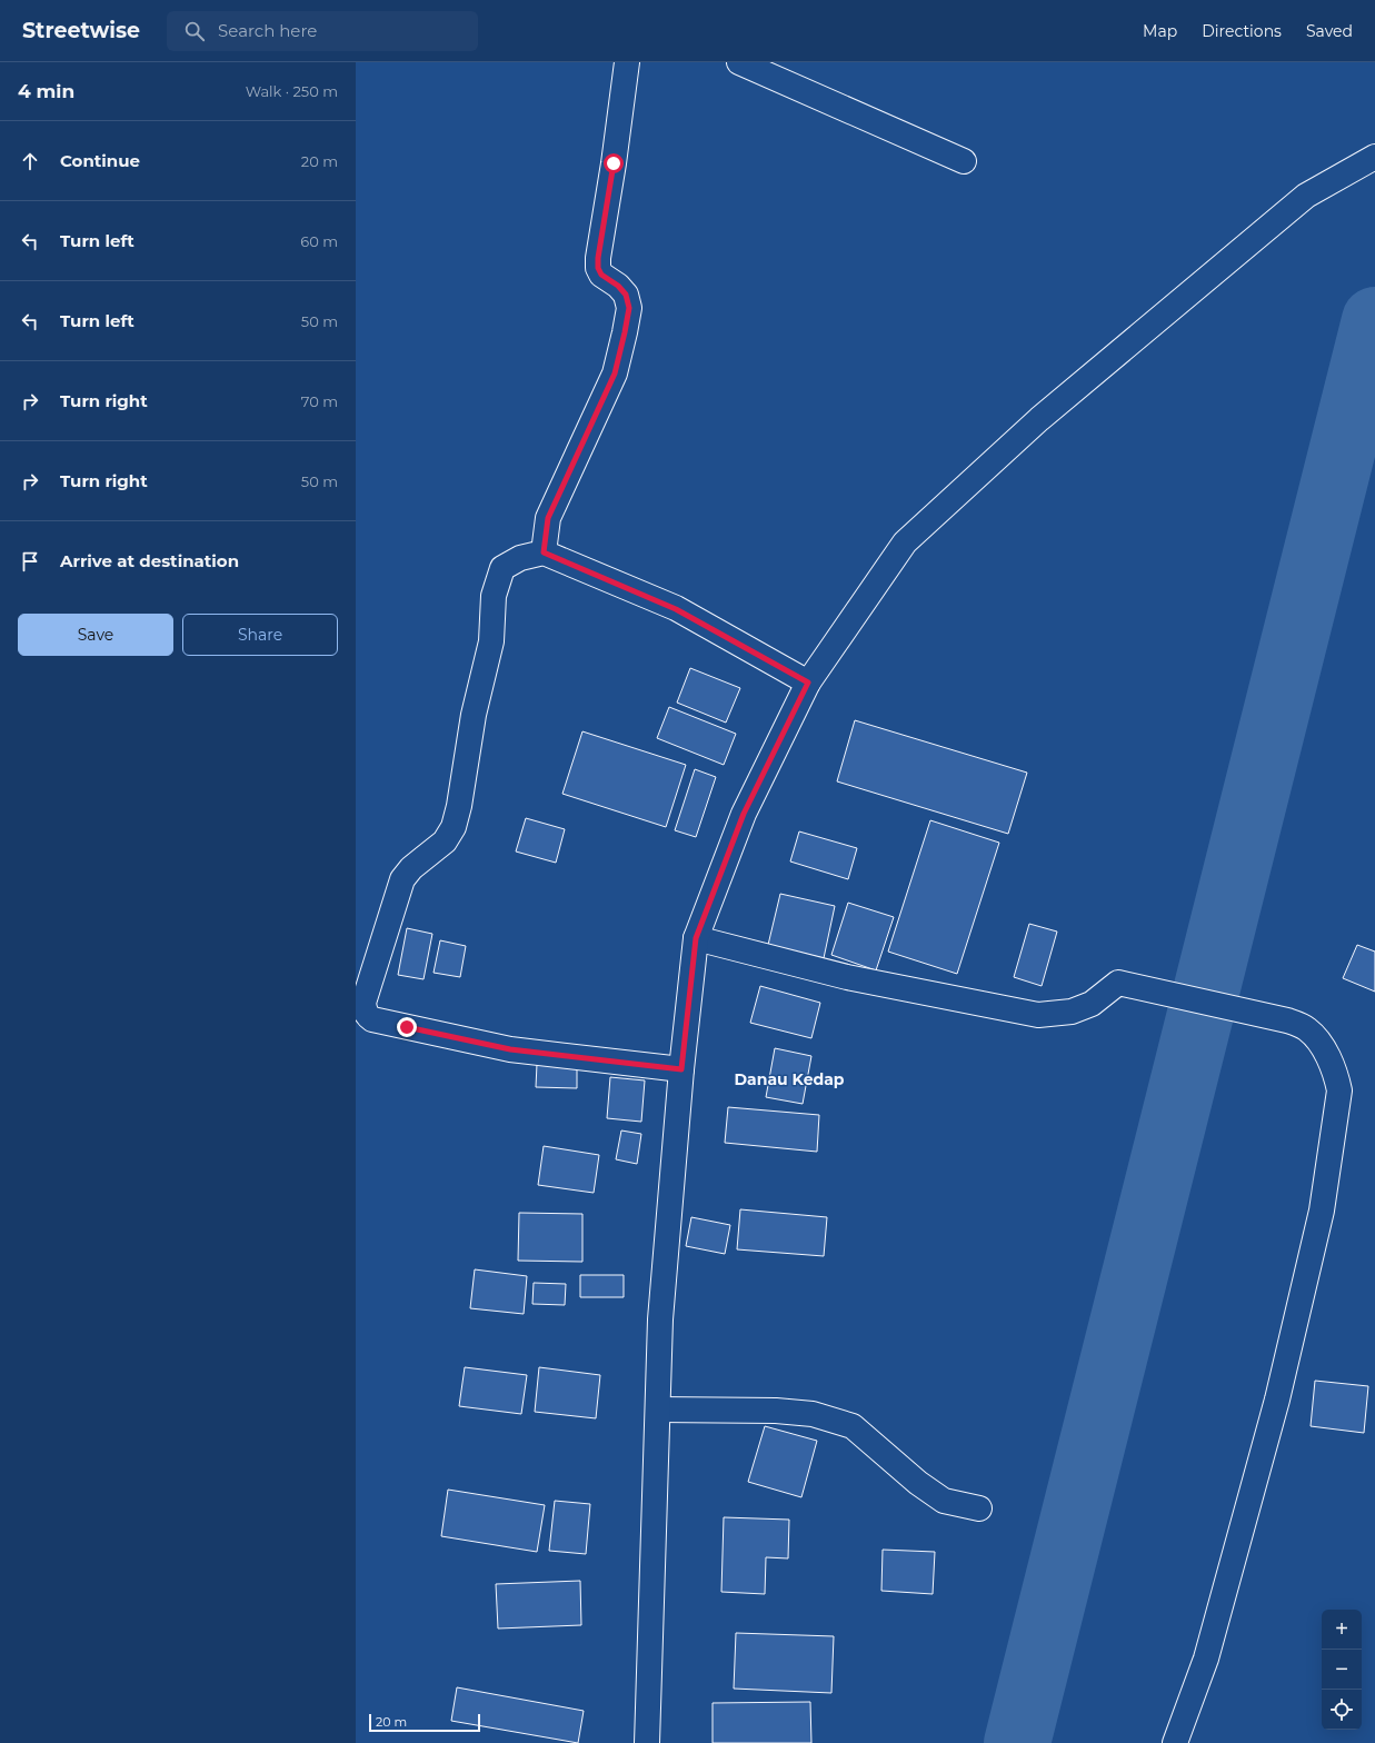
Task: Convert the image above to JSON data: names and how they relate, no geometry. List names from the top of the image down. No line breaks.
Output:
{"districts":["Danau Kedap"],"scale_bar":"20 m","page":{"header":"Streetwise","search":"Search here","nav":["Map","Directions","Saved"],"heading":["4 min","Walk · 250 m"],"list":[["Continue","20 m"],["Turn left","60 m"],["Turn left","50 m"],["Turn right","70 m"],["Turn right","50 m"],"Arrive at destination"],"buttons":["Save","Share"],"map_buttons":["+","−"],"scale":"20 m"}}
